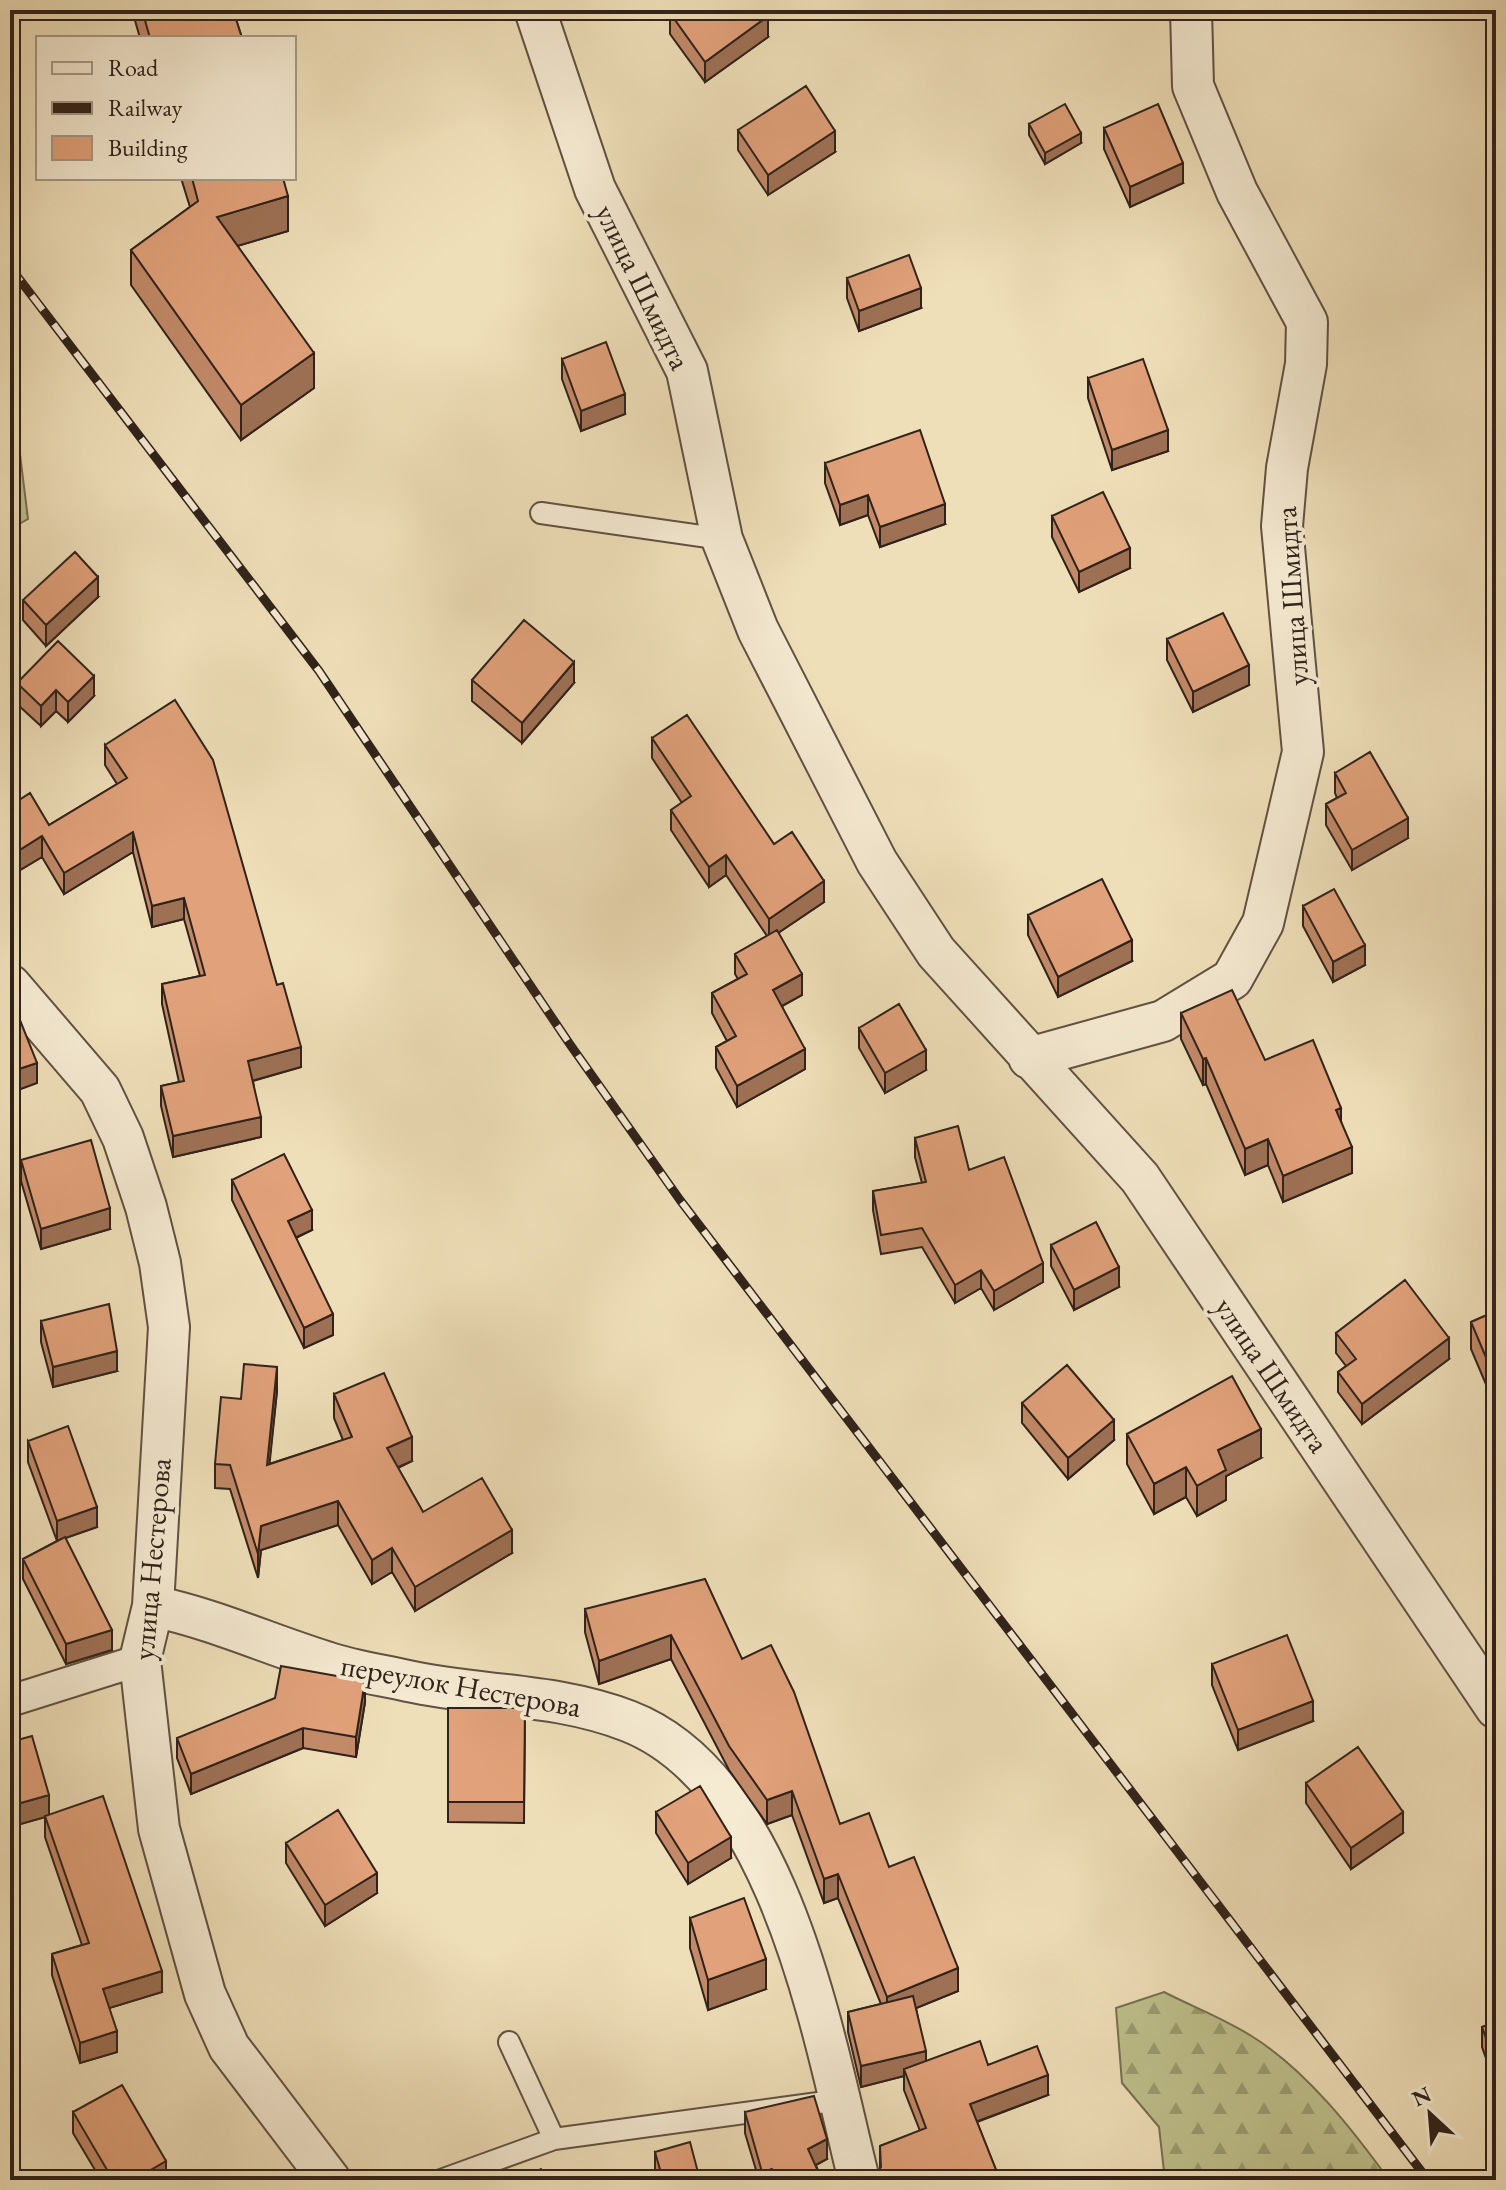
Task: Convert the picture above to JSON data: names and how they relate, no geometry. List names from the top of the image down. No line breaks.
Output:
{"streets":{"street":["улица Шмидта","улица Нестерова","переулок Нестерова"]},"crossings":[["улица Нестерова","переулок Нестерова"]],"legend":["Road","Railway","Building"],"north":"top left"}
